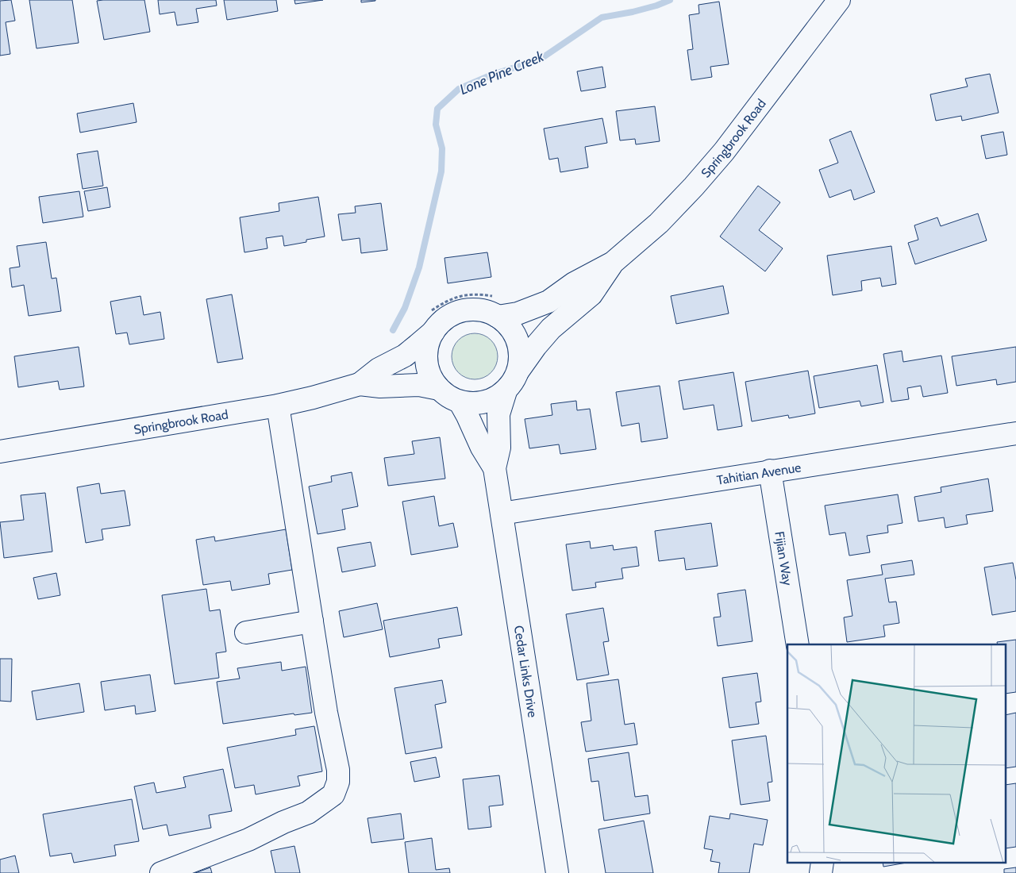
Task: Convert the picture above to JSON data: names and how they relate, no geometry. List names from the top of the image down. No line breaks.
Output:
{"streets":{"street":["Springbrook Road","Tahitian Avenue","Fijian Way","Cedar Links Drive"]},"crossings":[["Springbrook Road","Cedar Links Drive"],["Tahitian Avenue","Fijian Way"],["Tahitian Avenue","Cedar Links Drive"]],"water":["Lone Pine Creek"]}
